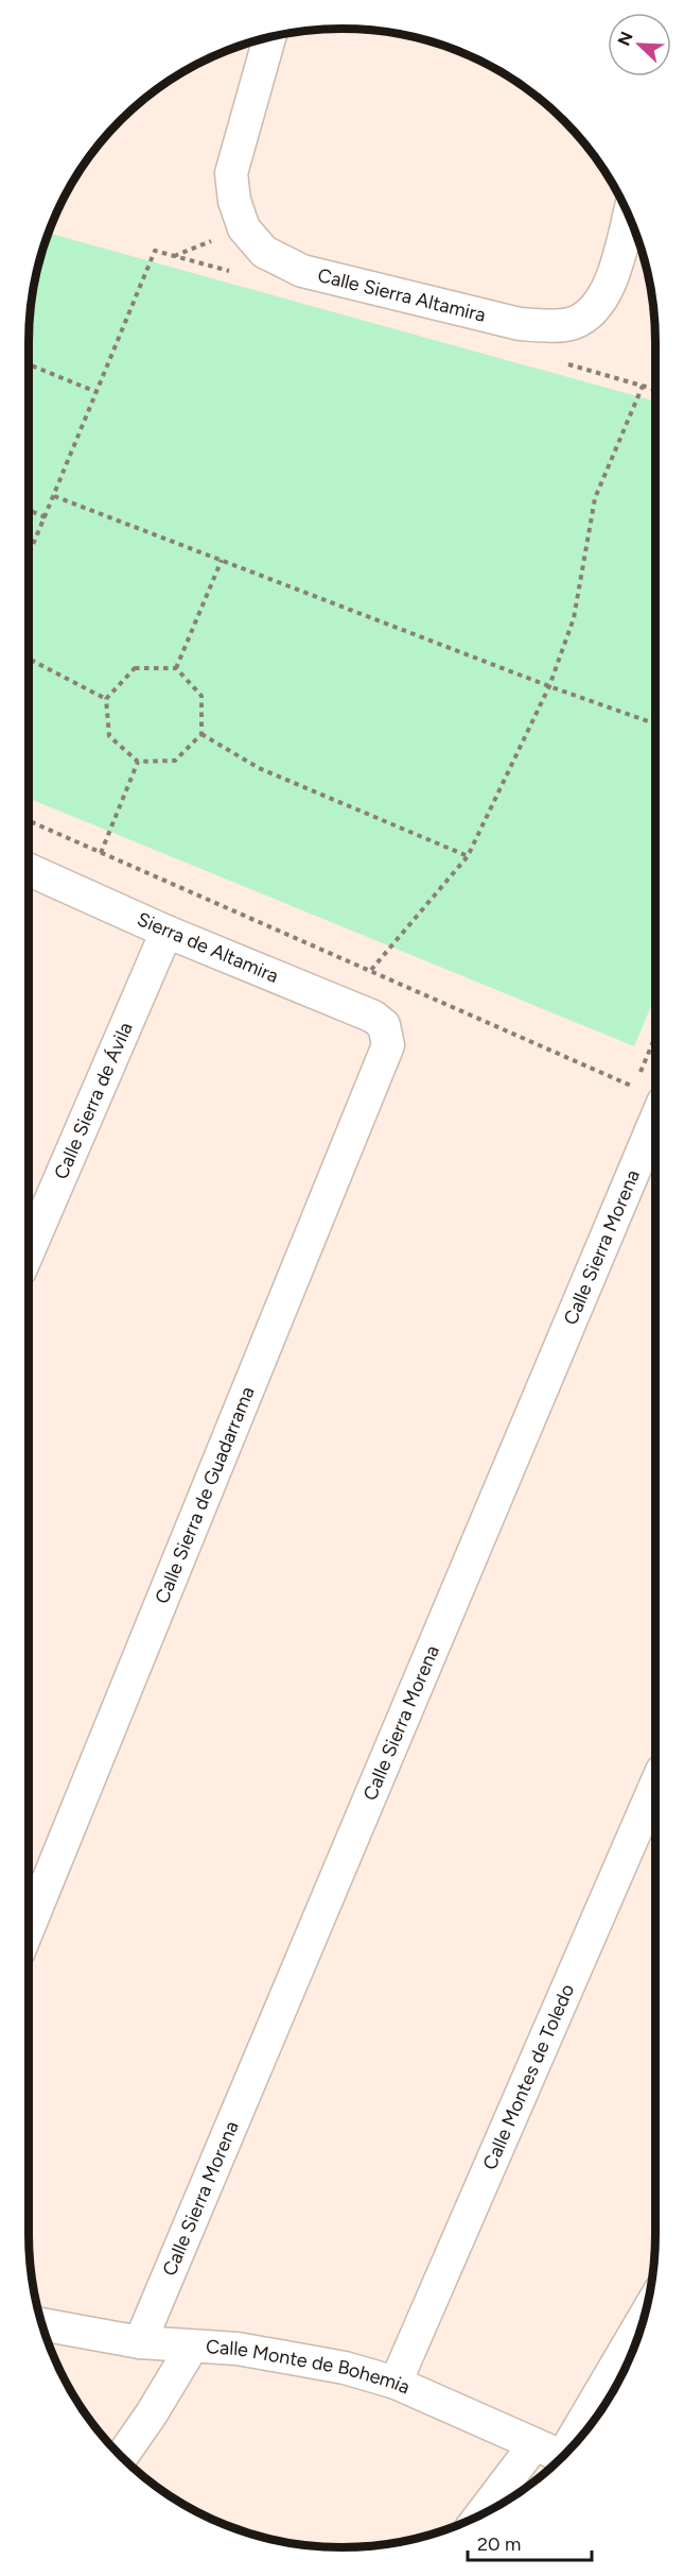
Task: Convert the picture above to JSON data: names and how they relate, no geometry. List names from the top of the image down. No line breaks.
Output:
{"streets":{"street":["Calle Sierra Altamira","Sierra de Altamira","Calle Sierra de Ávila","Calle Sierra Morena","Calle Sierra de Guadarrama","Calle Montes de Toledo","Calle Monte de Bohemia"]},"crossings":[["Sierra de Altamira","Calle Sierra de Ávila"],["Sierra de Altamira","Calle Sierra de Guadarrama"],["Calle Sierra Morena","Calle Monte de Bohemia"],["Calle Montes de Toledo","Calle Monte de Bohemia"]],"scale_bar":"20 m","north":"top left"}
